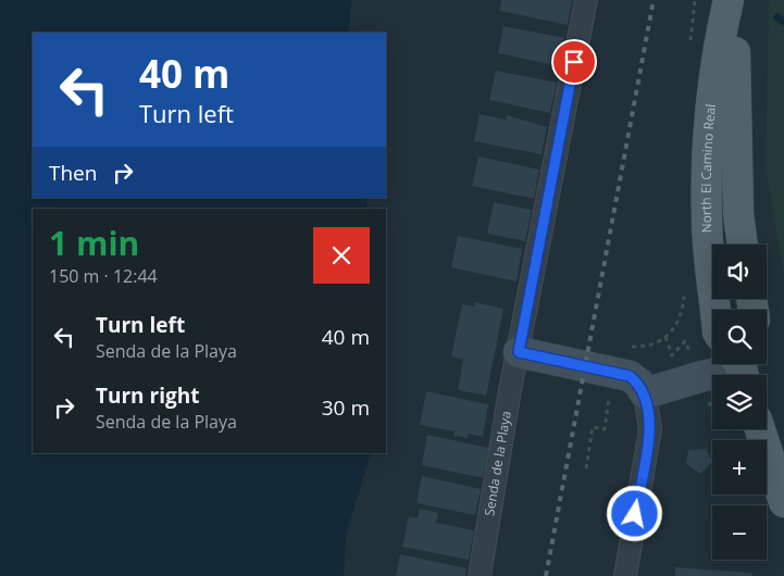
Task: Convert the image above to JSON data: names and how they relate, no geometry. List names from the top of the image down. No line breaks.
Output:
{"streets":{"main road":["North El Camino Real"],"street":["Senda de la Playa"]},"page":{"turn":["40 m","Turn left"],"then":"Then","heading":["1 min","150 m · 12:44"],"map_buttons":["+","−"],"list":[{"name":"Turn left","note":"Senda de la Playa","value":"40 m"},{"name":"Turn right","note":"Senda de la Playa","value":"30 m"}]}}
